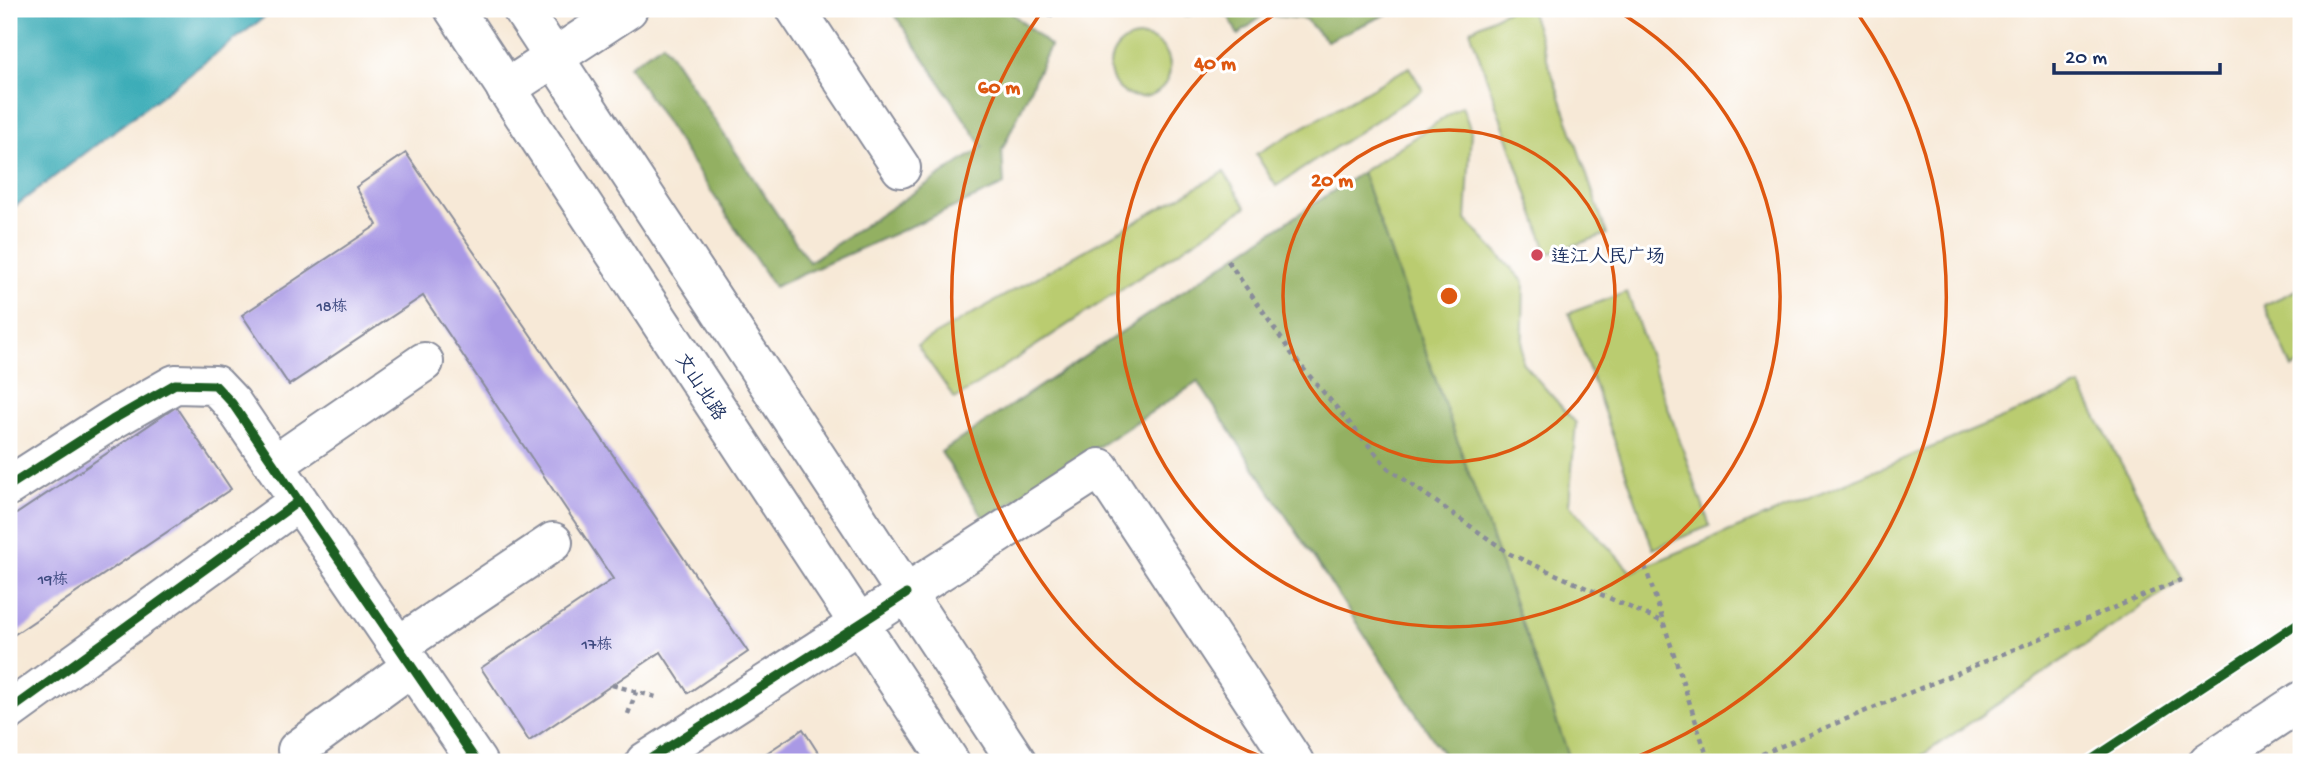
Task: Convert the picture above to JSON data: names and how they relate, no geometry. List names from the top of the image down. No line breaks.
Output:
{"streets":{"main road":["文山北路"]},"places":["连江人民广场"],"house_numbers":["18栋","19栋","17栋"],"scale_bar":"20 m","rings":["40 m","60 m","20 m"]}
